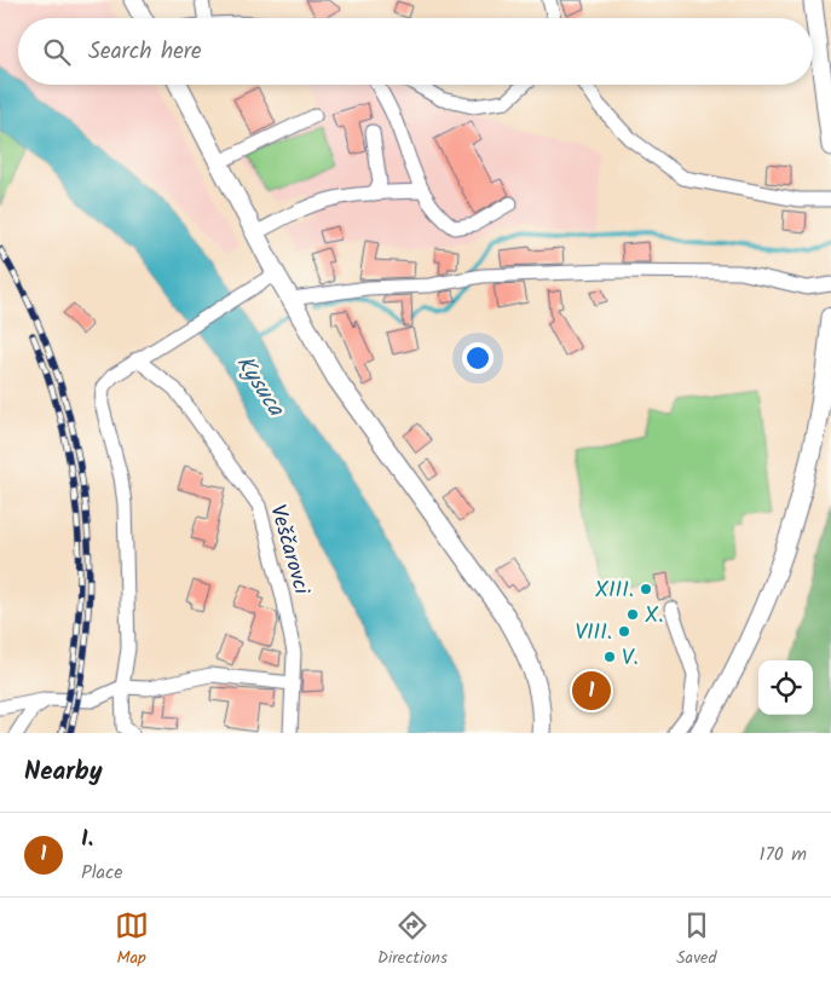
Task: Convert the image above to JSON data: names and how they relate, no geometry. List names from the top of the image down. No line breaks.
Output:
{"streets":{"street":["Veščarovci"]},"water":["Kysuca"],"places":["XIII.","X.","VIII.","V."],"page":{"search":"Search here","pins":"1","heading":"Nearby","list":[{"mark":"1","name":"I.","note":"Place","value":"170 m"}],"nav":["Map","Directions","Saved"]}}
